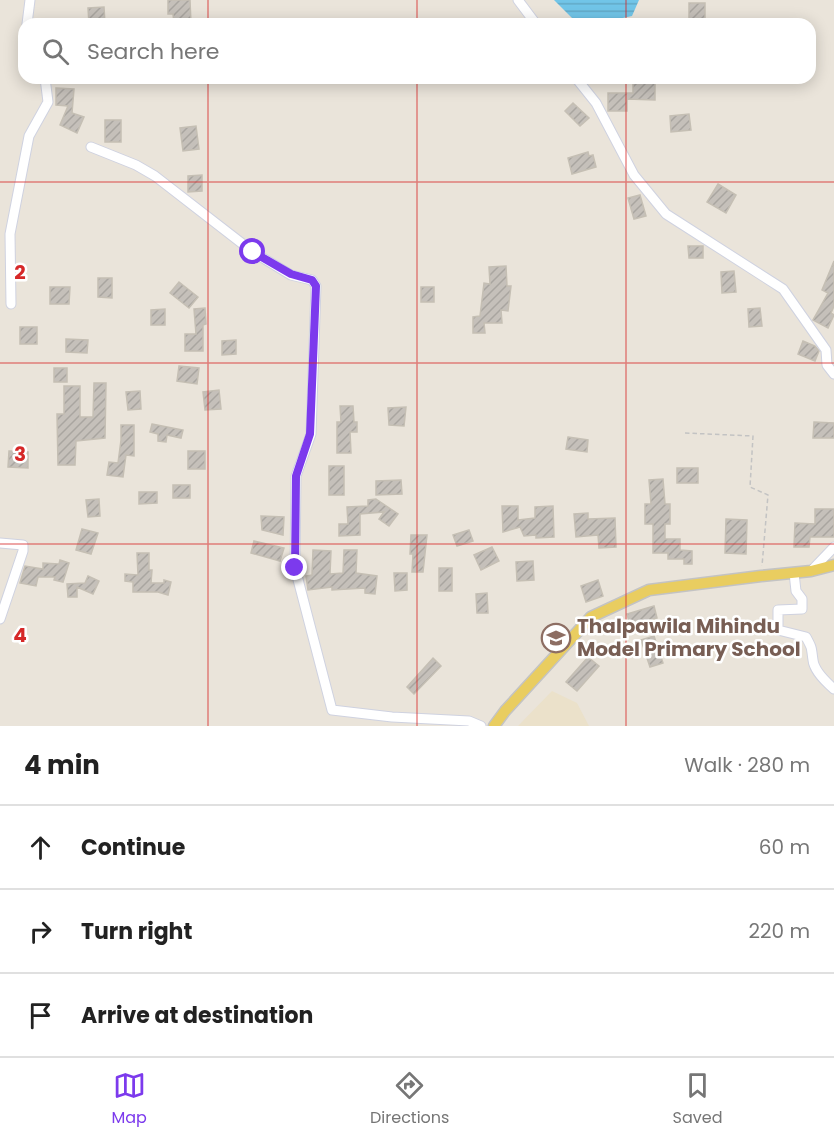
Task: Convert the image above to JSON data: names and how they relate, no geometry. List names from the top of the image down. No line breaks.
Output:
{"places":{"school or university":["Thalpawila Mihindu Model Primary School"]},"page":{"search":"Search here","heading":["4 min","Walk · 280 m"],"list":[["Continue","60 m"],["Turn right","220 m"],"Arrive at destination"],"nav":["Map","Directions","Saved"]},"grid":{"rows":["2","3","4"]}}
